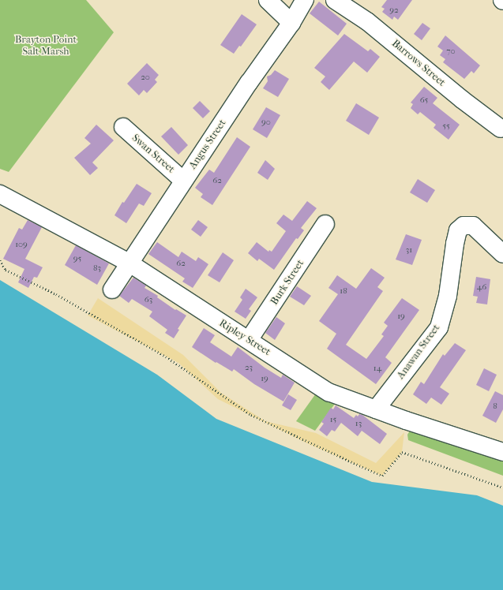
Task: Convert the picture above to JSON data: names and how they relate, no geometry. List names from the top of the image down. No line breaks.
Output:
{"streets":{"street":["Barrows Street","Angus Street","Swan Street","Burk Street","Ripley Street","Anawan Street"]},"crossings":[["Angus Street","Swan Street"],["Angus Street","Ripley Street"],["Burk Street","Ripley Street"],["Ripley Street","Anawan Street"]],"parks":["Brayton Point Salt Marsh"],"house_numbers":["92","70","20","65","90","55","62","109","31","95","62","83","46","18","63","19","23","14","19","8","15","13"]}
